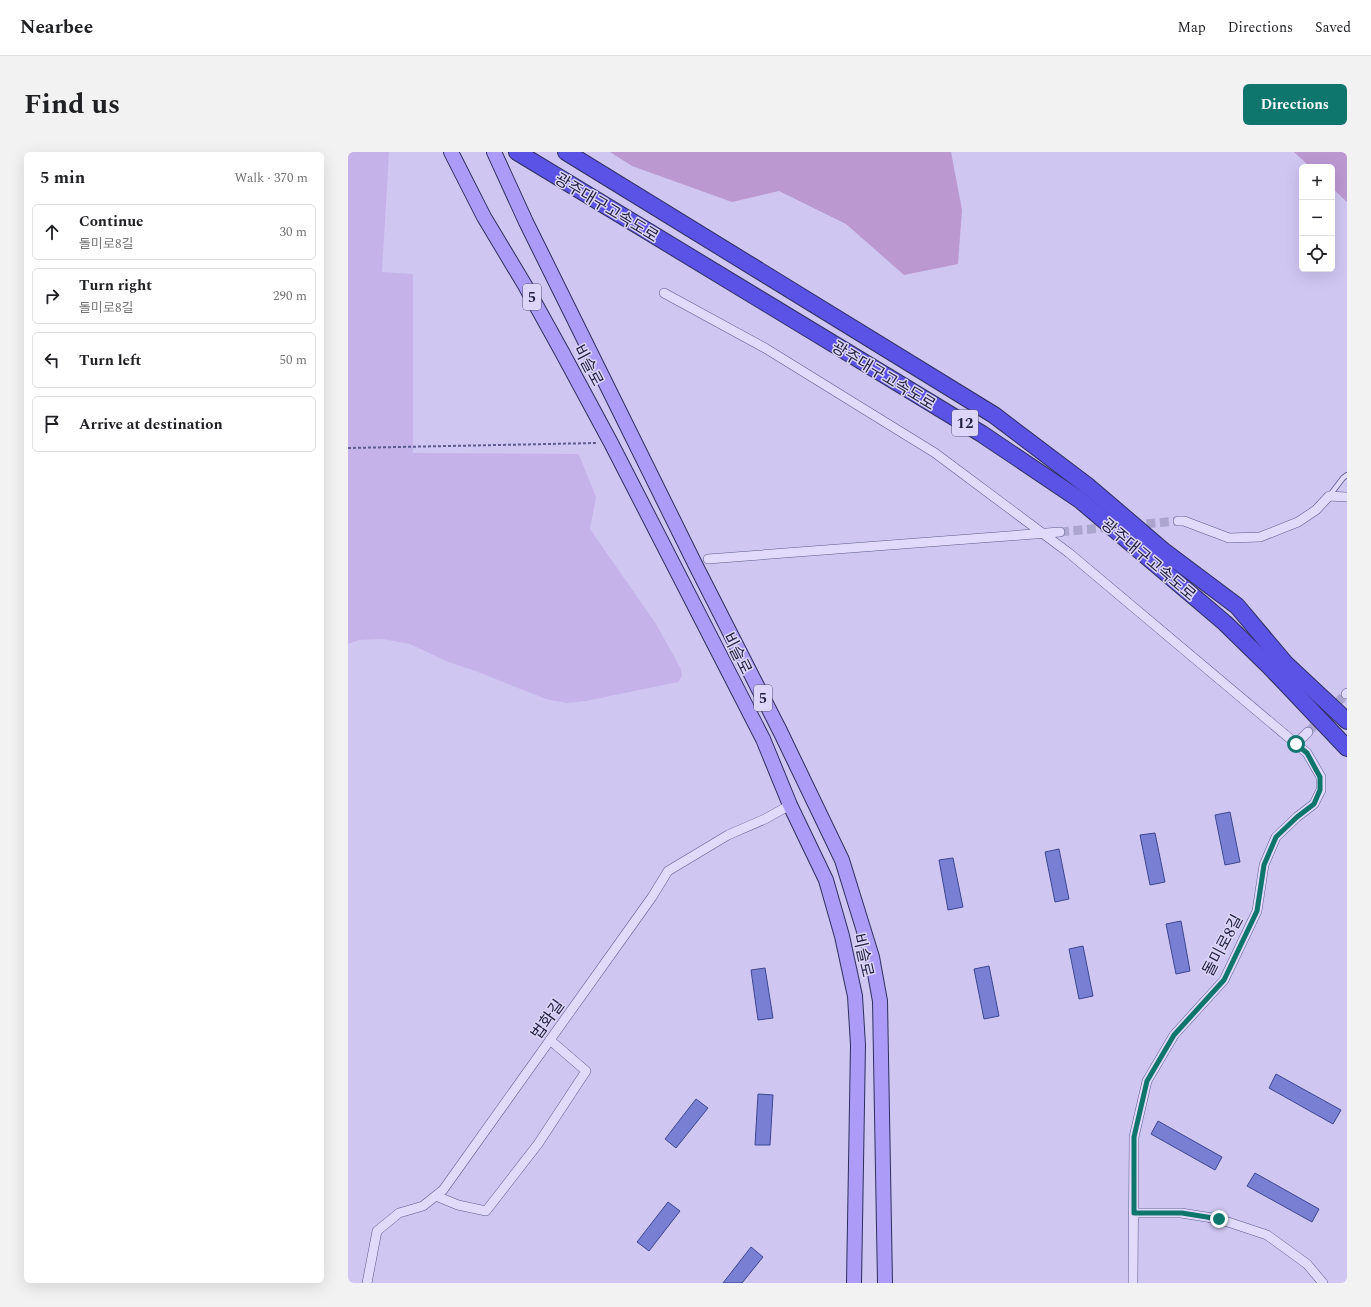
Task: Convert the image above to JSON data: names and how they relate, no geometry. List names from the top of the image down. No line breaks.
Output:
{"streets":{"highway":["광주대구고속도로","12"],"main road":["5","비슬로"],"street":["돌미로8길","법화길"]},"crossings":[["비슬로","법화길"]],"page":{"header":"Nearbee","nav":["Map","Directions","Saved"],"title":"Find us","buttons":"Directions","heading":["5 min","Walk · 370 m"],"map_buttons":["+","−"],"list":[["Continue","돌미로8길","30 m"],["Turn right","돌미로8길","290 m"],["Turn left","50 m"],"Arrive at destination"]}}
